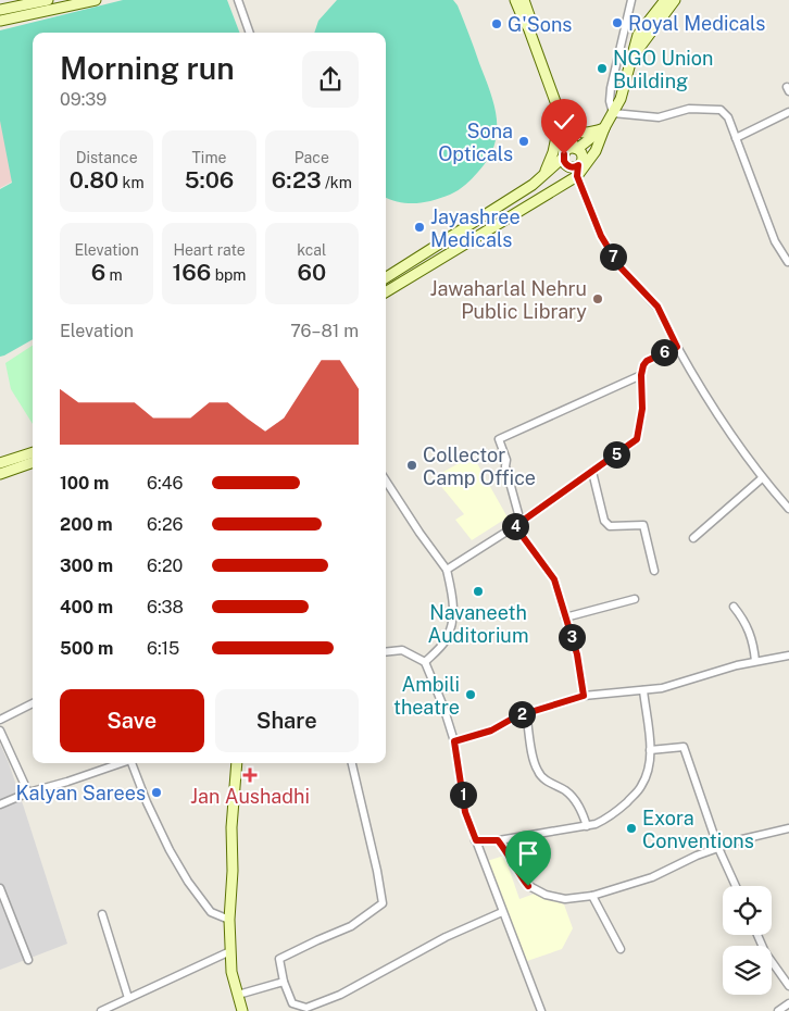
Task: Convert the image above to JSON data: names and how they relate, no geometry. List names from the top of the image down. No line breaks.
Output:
{"places":{"other":["Royal Medicals","G'Sons","NGO Union Building","Sona Opticals","Jayashree Medicals","Jawaharlal Nehru Public Library","Collector Camp Office","Navaneeth Auditorium","Ambili theatre","Kalyan Sarees","Exora Conventions"],"health":["Jan Aushadhi"]},"page":{"heading":["Morning run","09:39"],"stats":[["Distance","0.80 km"],["Time","5:06"],["Pace","6:23 /km"],["Elevation","6 m"],["Heart rate","166 bpm"],["kcal","60"]],"pins":["7","6","5","4","3","2","1"],"chart":["Elevation","76–81 m"],"list":[{"name":"100 m","note":"6:46"},{"name":"200 m","note":"6:26"},{"name":"300 m","note":"6:20"},{"name":"400 m","note":"6:38"},{"name":"500 m","note":"6:15"}],"buttons":["Save","Share"]}}
